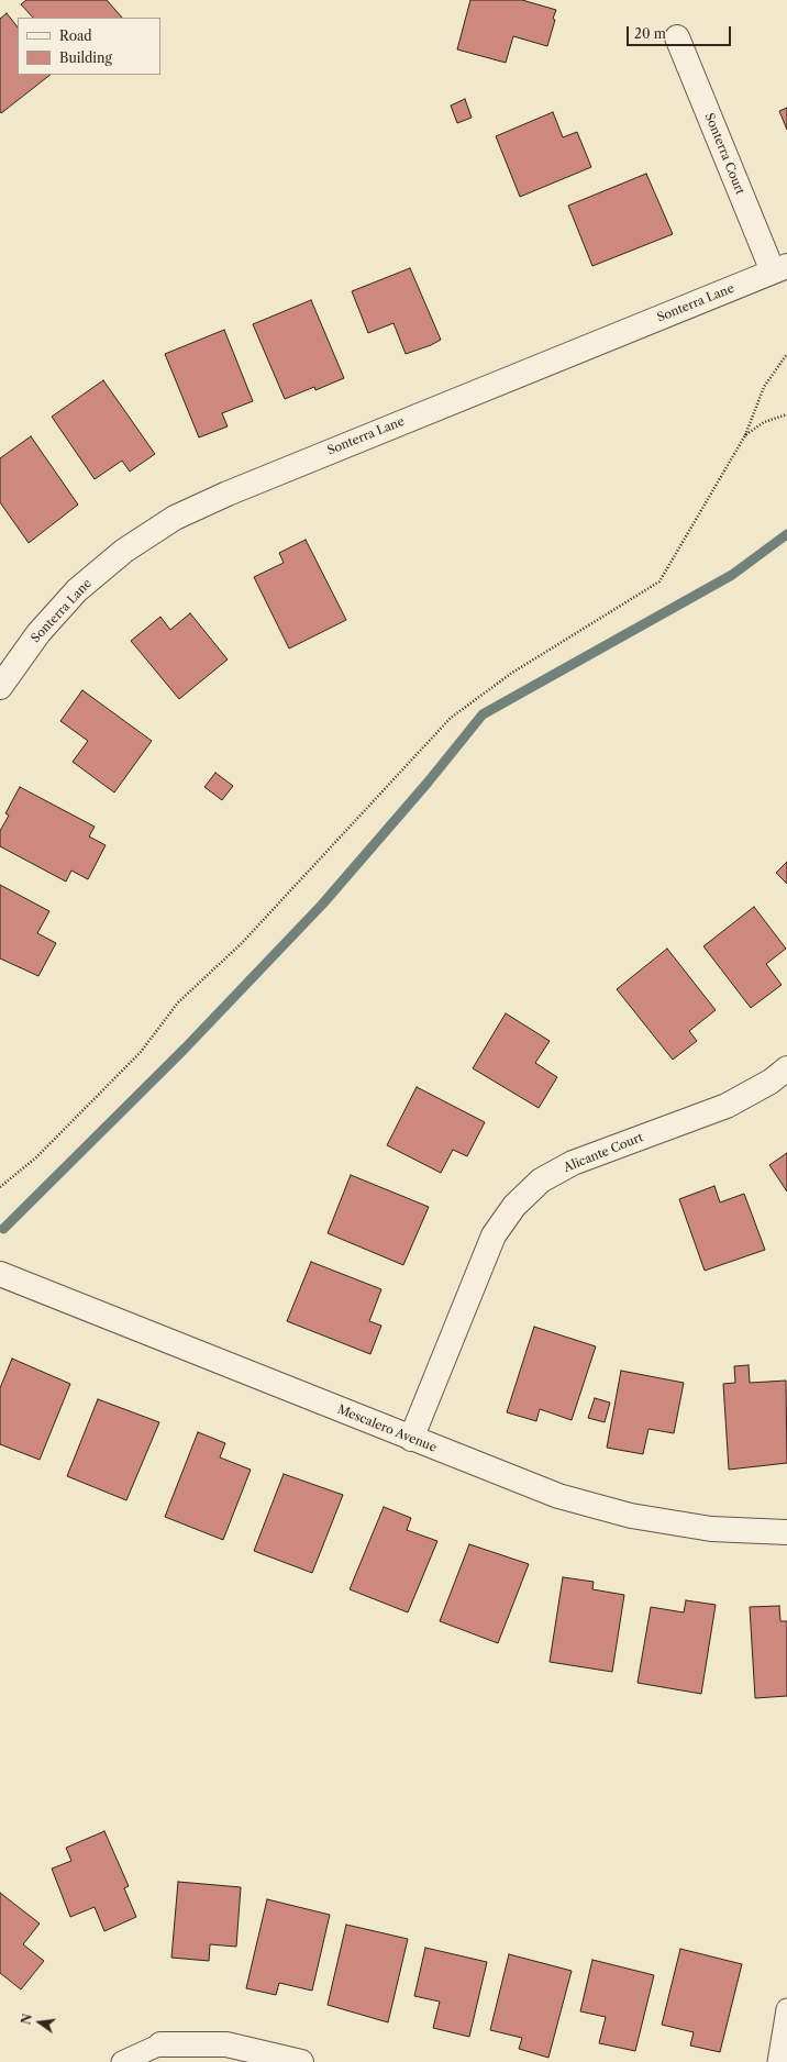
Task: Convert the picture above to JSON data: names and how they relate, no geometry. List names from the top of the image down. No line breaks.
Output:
{"streets":{"street":["Sonterra Court","Sonterra Lane","Alicante Court","Mescalero Avenue"]},"crossings":[["Sonterra Court","Sonterra Lane"],["Alicante Court","Mescalero Avenue"]],"legend":["Road","Building"],"scale_bar":"20 m","north":"left"}
